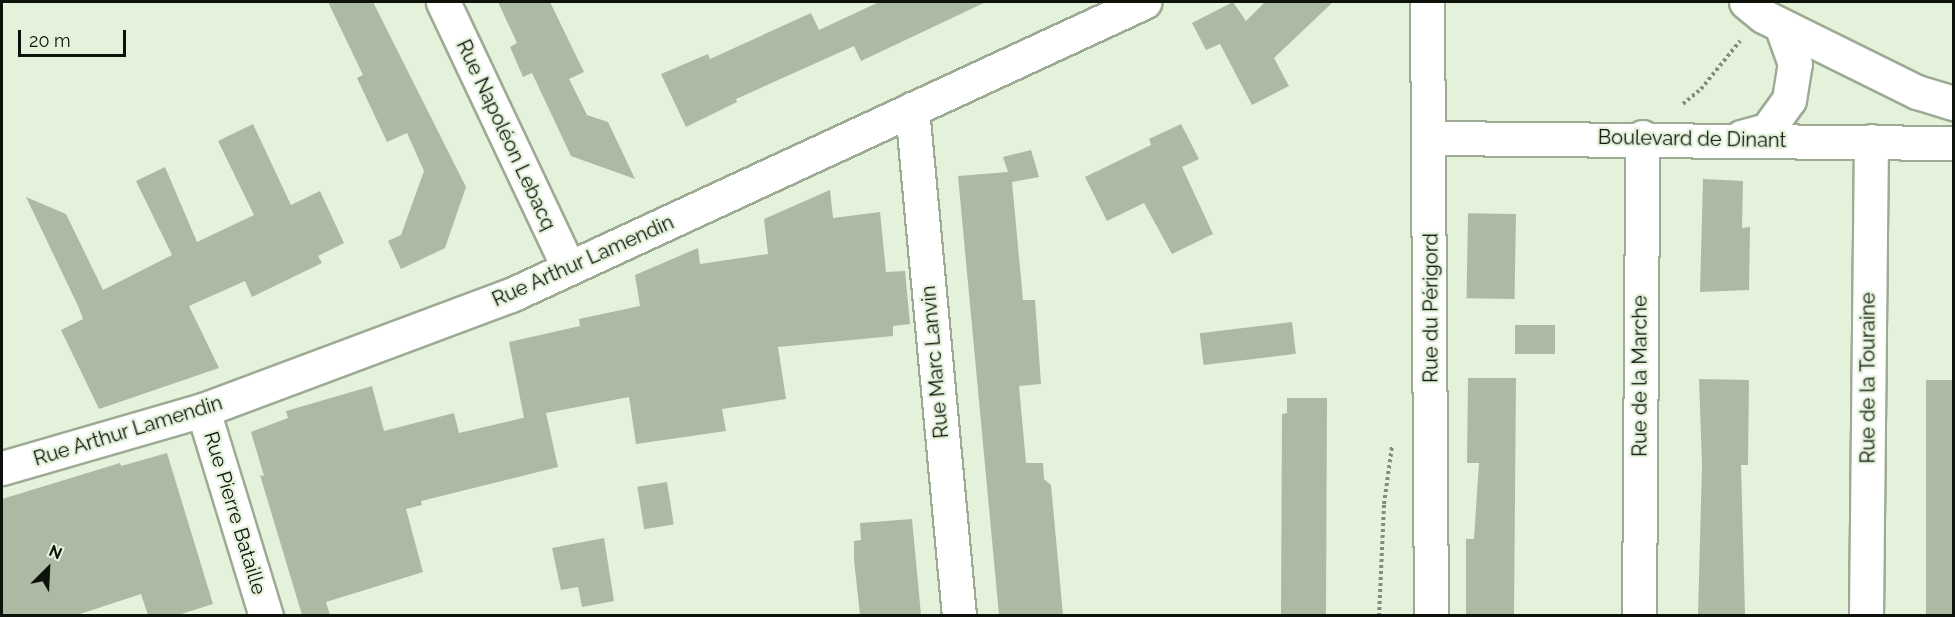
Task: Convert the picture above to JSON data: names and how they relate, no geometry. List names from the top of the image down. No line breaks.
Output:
{"streets":{"street":["Rue Napoléon Lebacq","Boulevard de Dinant","Rue Arthur Lamendin","Rue du Périgord","Rue Marc Lanvin","Rue de la Marche","Rue de la Touraine","Rue Pierre Bataille"]},"crossings":[["Rue Napoléon Lebacq","Rue Arthur Lamendin"],["Boulevard de Dinant","Rue du Périgord"],["Boulevard de Dinant","Rue de la Marche"],["Boulevard de Dinant","Rue de la Touraine"],["Rue Arthur Lamendin","Rue Marc Lanvin"],["Rue Arthur Lamendin","Rue Pierre Bataille"]],"scale_bar":"20 m","north":"top right"}
